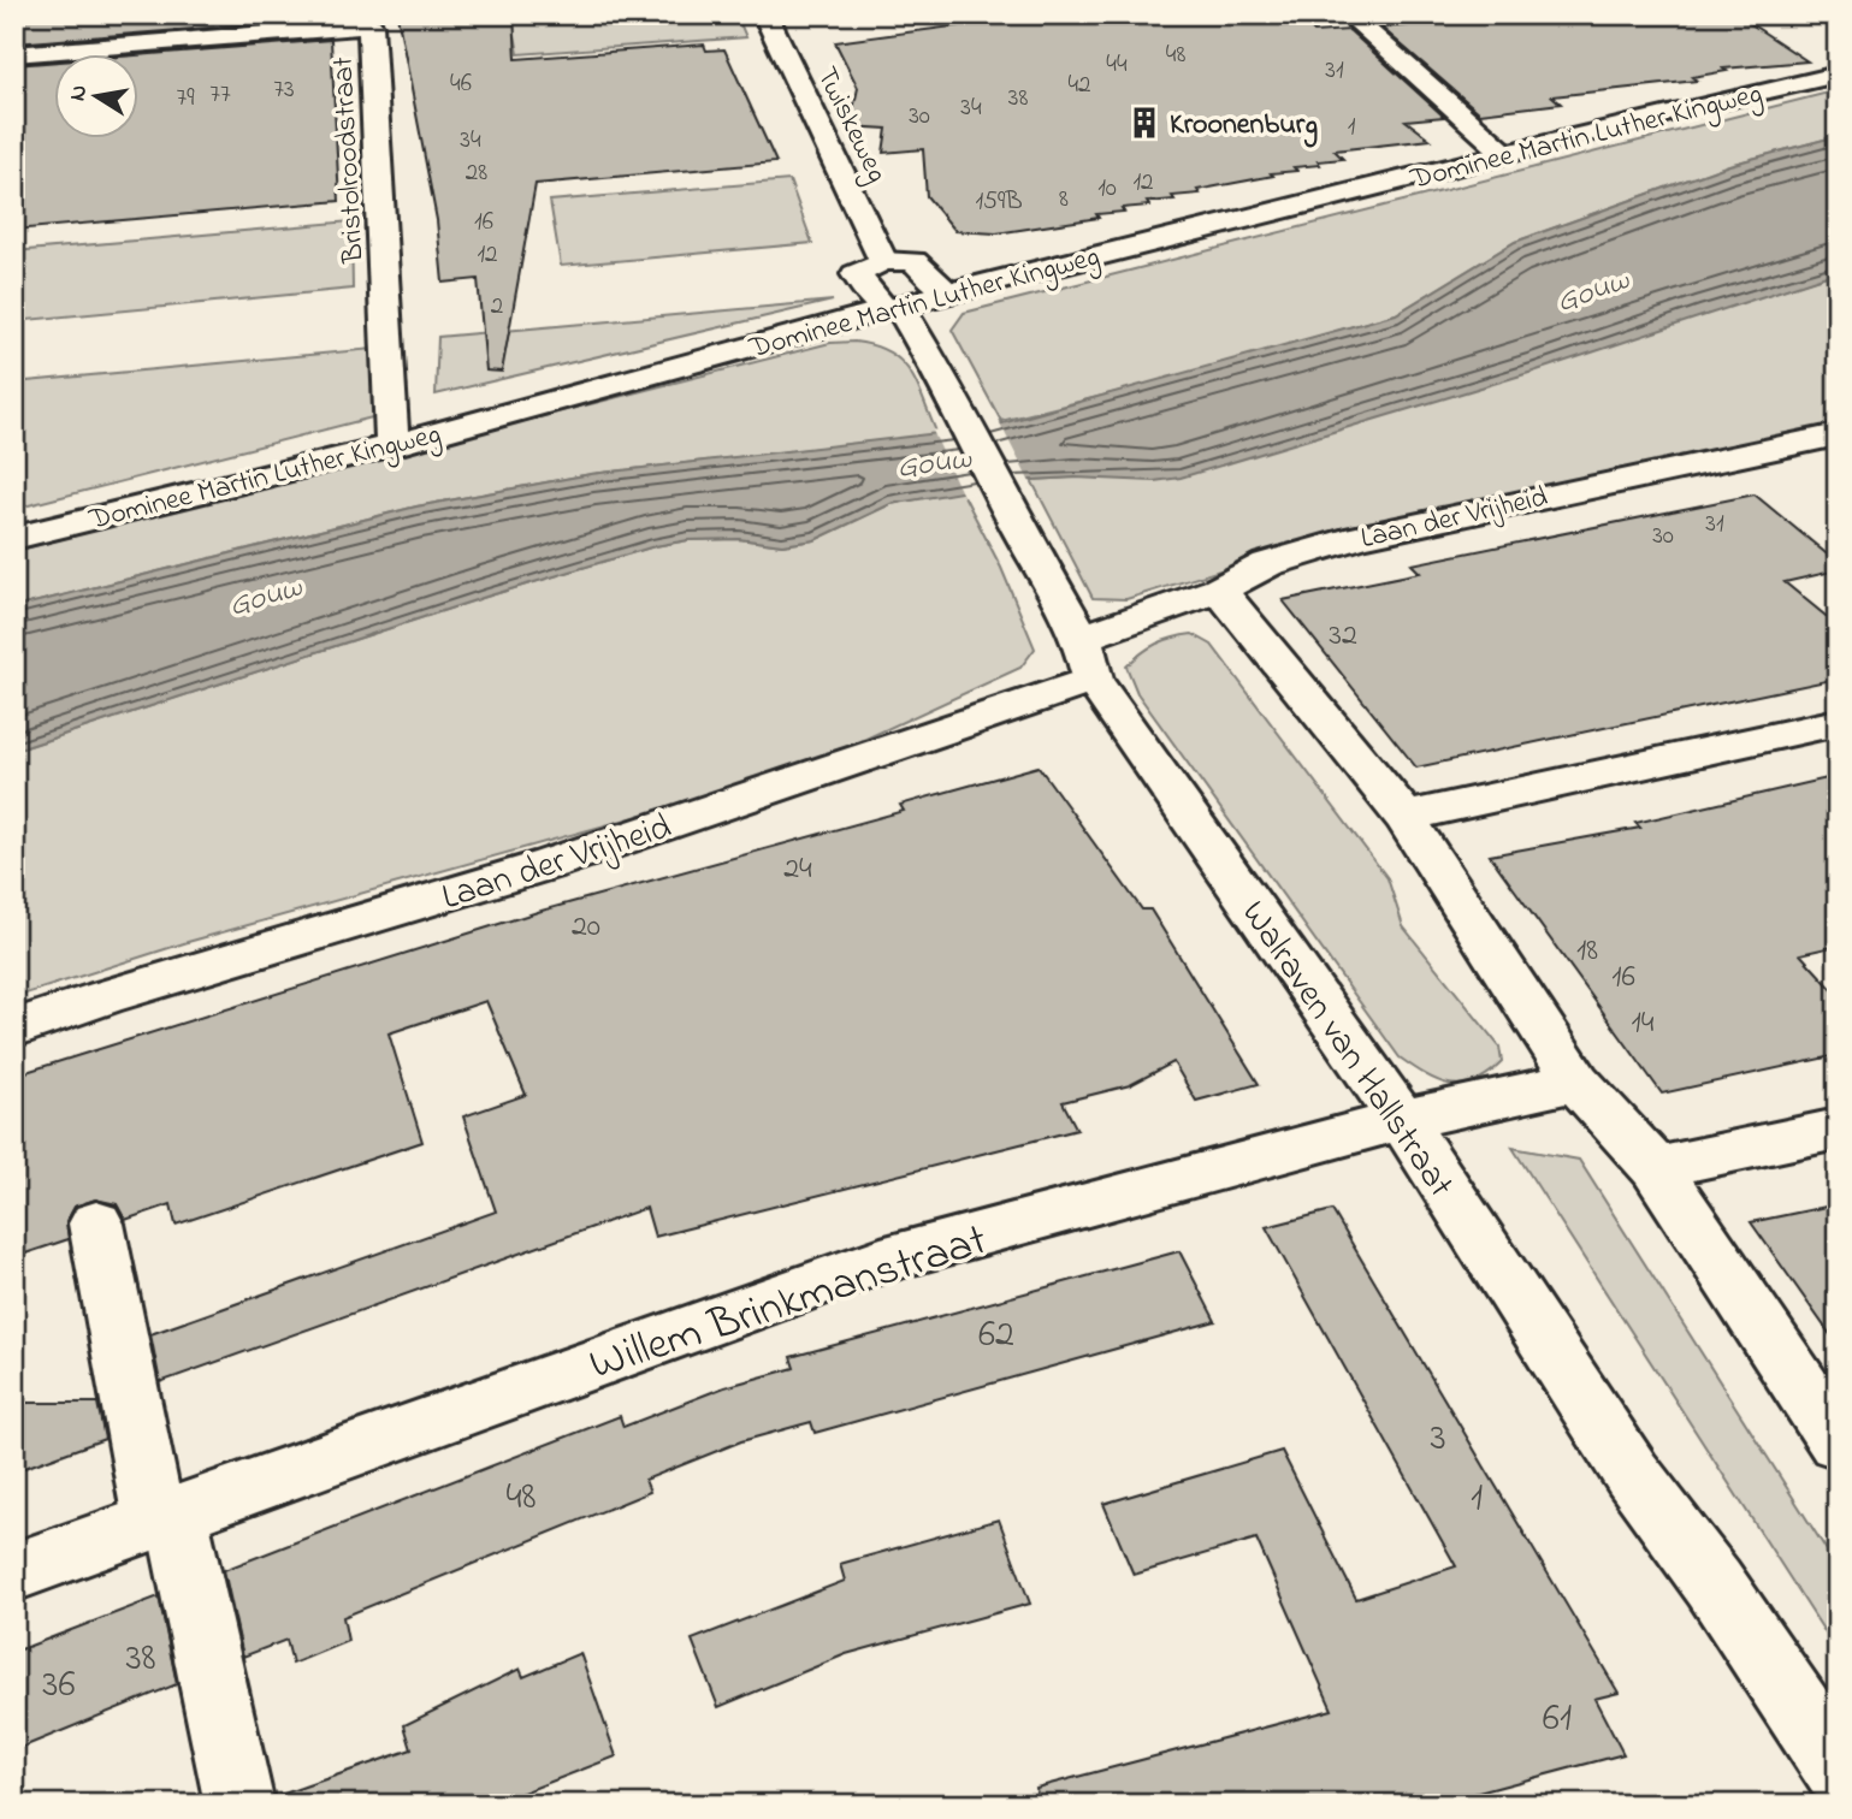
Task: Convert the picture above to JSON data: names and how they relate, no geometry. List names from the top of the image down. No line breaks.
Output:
{"streets":{"street":["Twiskeweg","Dominee Martin Luther Kingweg","Bristolroodstraat","Laan der Vrijheid","Walraven van Hallstraat","Willem Brinkmanstraat"]},"crossings":[["Twiskeweg","Walraven van Hallstraat"],["Dominee Martin Luther Kingweg","Bristolroodstraat"],["Dominee Martin Luther Kingweg","Walraven van Hallstraat"],["Laan der Vrijheid","Walraven van Hallstraat"],["Walraven van Hallstraat","Willem Brinkmanstraat"]],"water":["Gouw"],"places":{"building":["Kroonenburg"]},"house_numbers":["48","44","31","46","42","73","77","79","38","34","30","1","34","28","12","10","8","159B","16","12","2","31","30","32","24","20","18","16","14","62","3","48","1","38","36","61"],"north":"left"}
